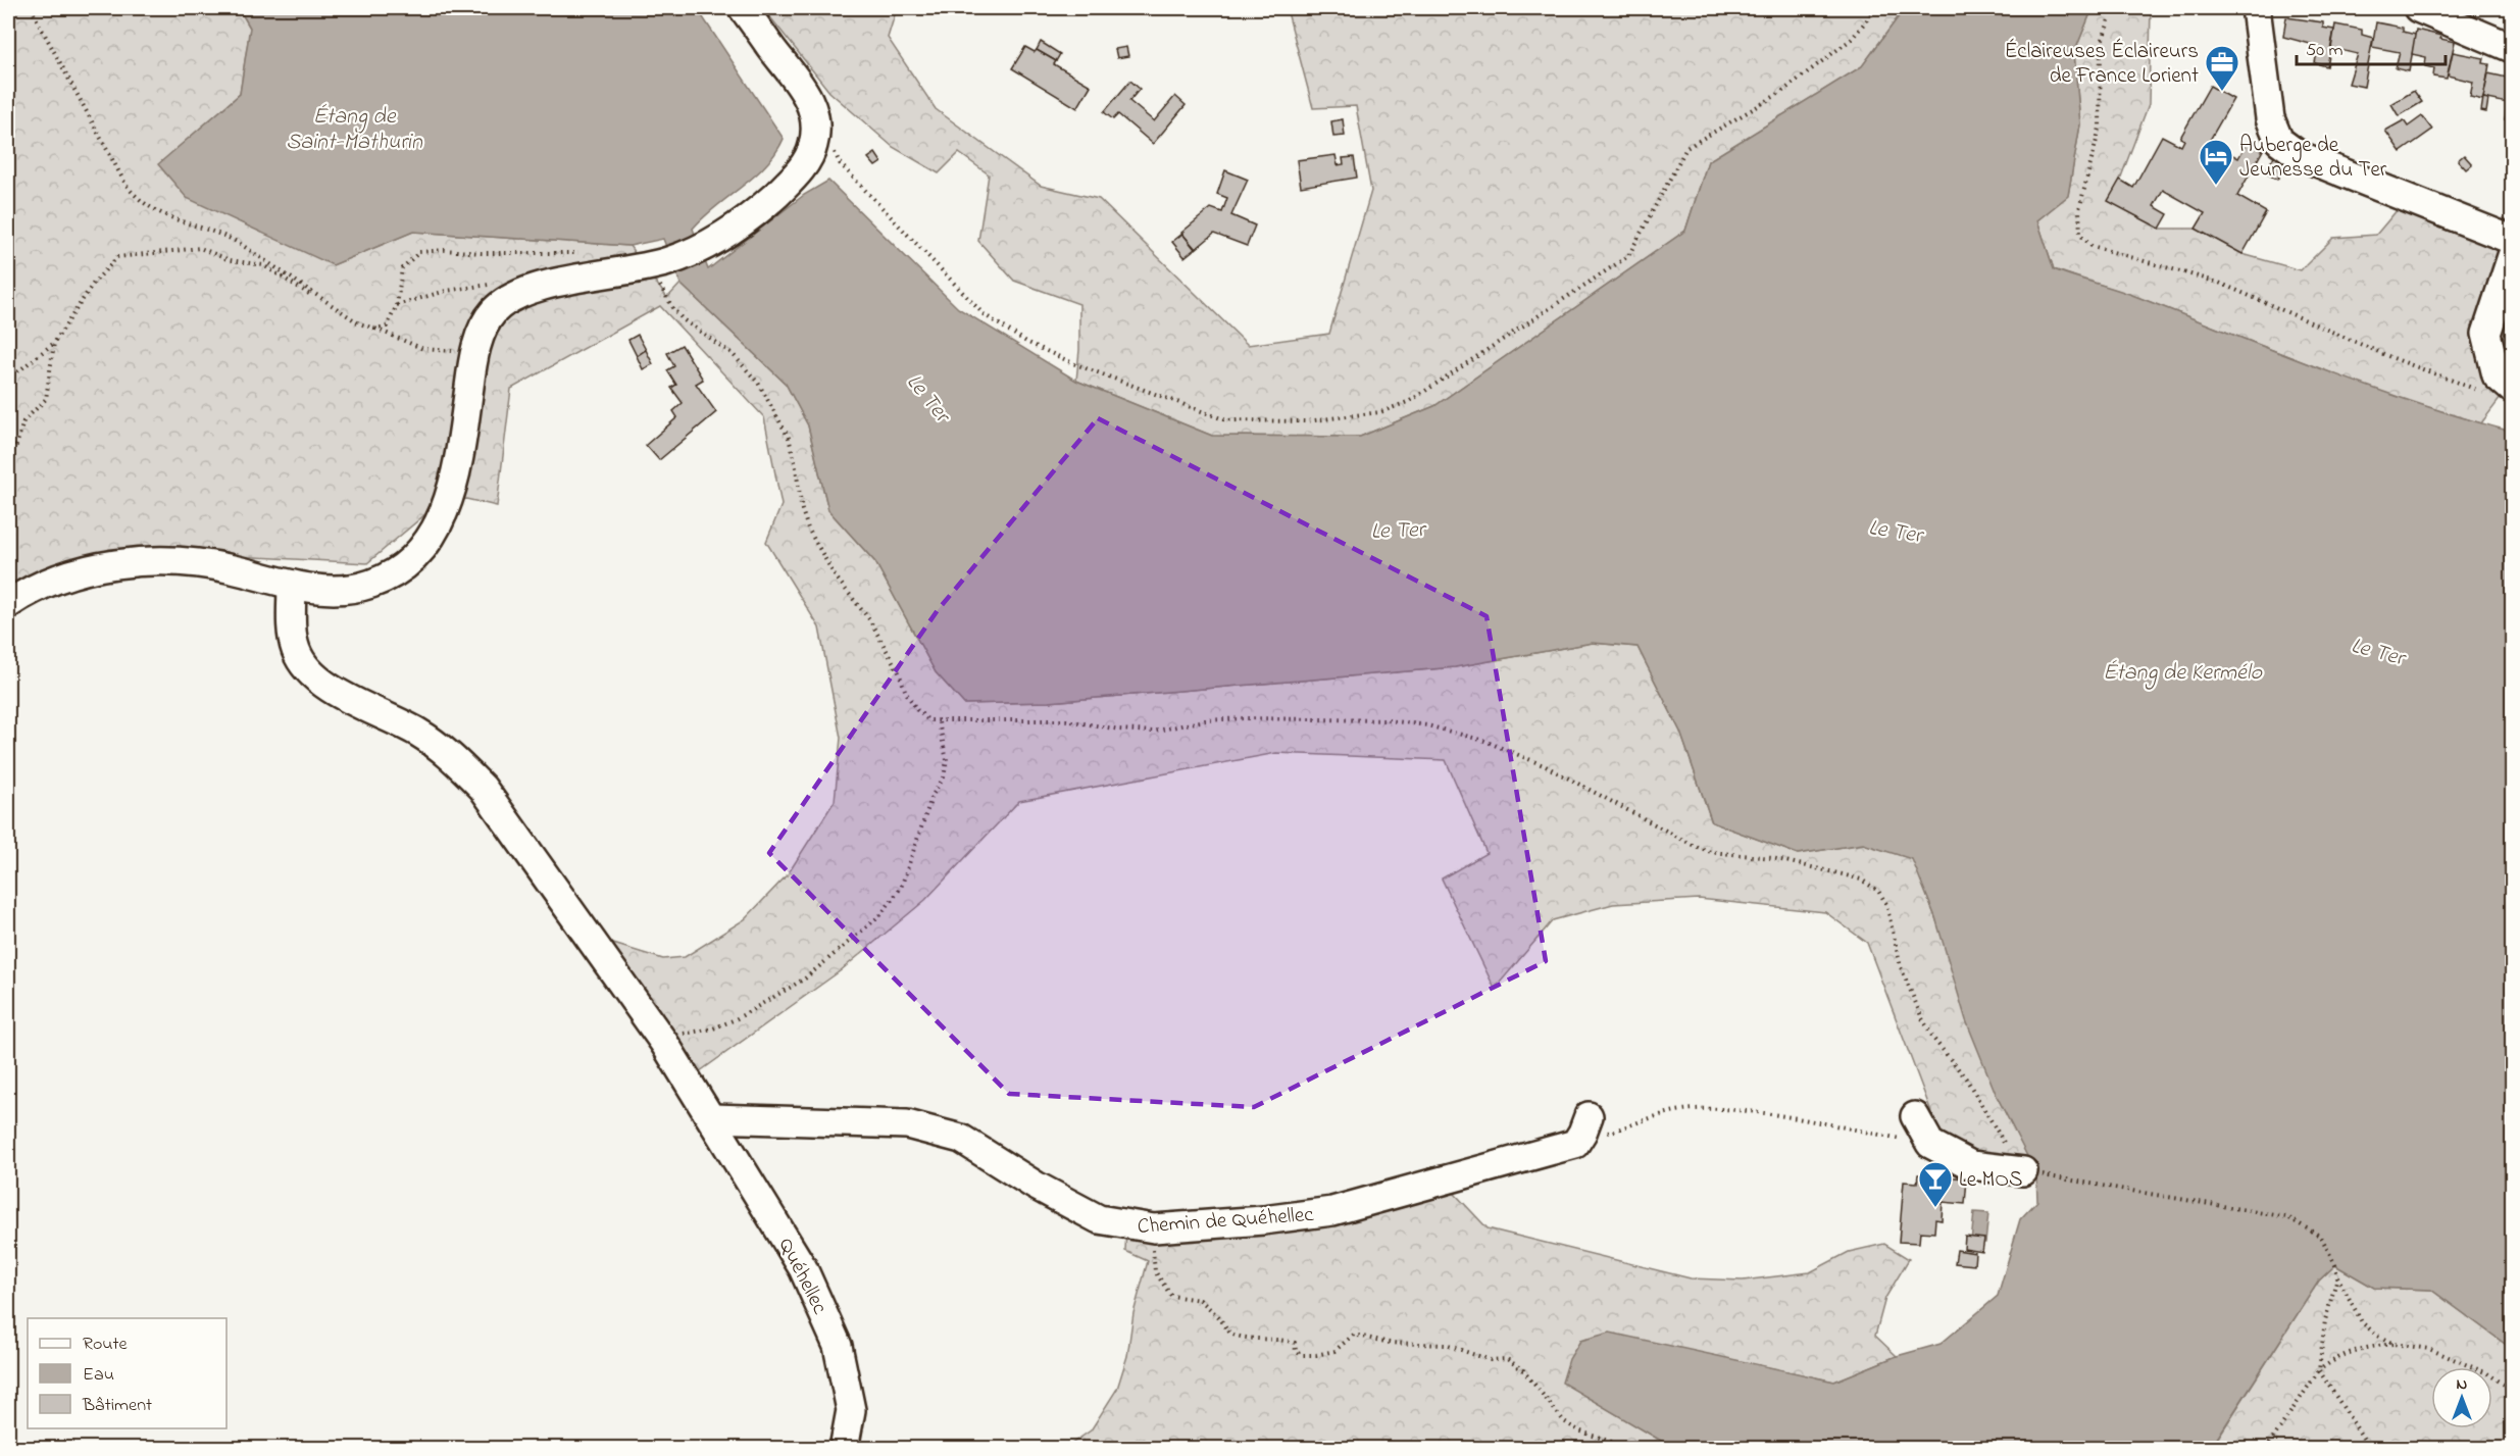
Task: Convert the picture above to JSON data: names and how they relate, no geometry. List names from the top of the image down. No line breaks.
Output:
{"streets":{"street":["Chemin de Quéhellec","Quéhellec"]},"crossings":[["Chemin de Quéhellec","Quéhellec"]],"water":["Étang de Saint-Mathurin","Le Ter","Étang de Kermélo"],"places":{"office":["Éclaireuses Éclaireurs de France Lorient"],"hotel":["Auberge de Jeunesse du Ter"],"bar":["Le MOS"]},"legend":["Route","Eau","Bâtiment"],"scale_bar":"50 m","north":"top"}
